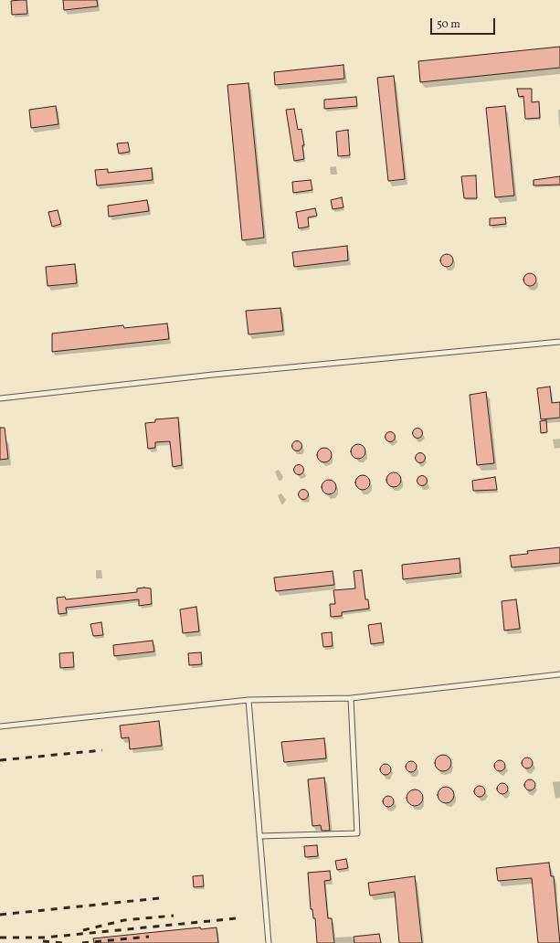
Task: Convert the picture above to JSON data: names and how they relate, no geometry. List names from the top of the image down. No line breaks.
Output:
{"scale_bar":"50 m"}
